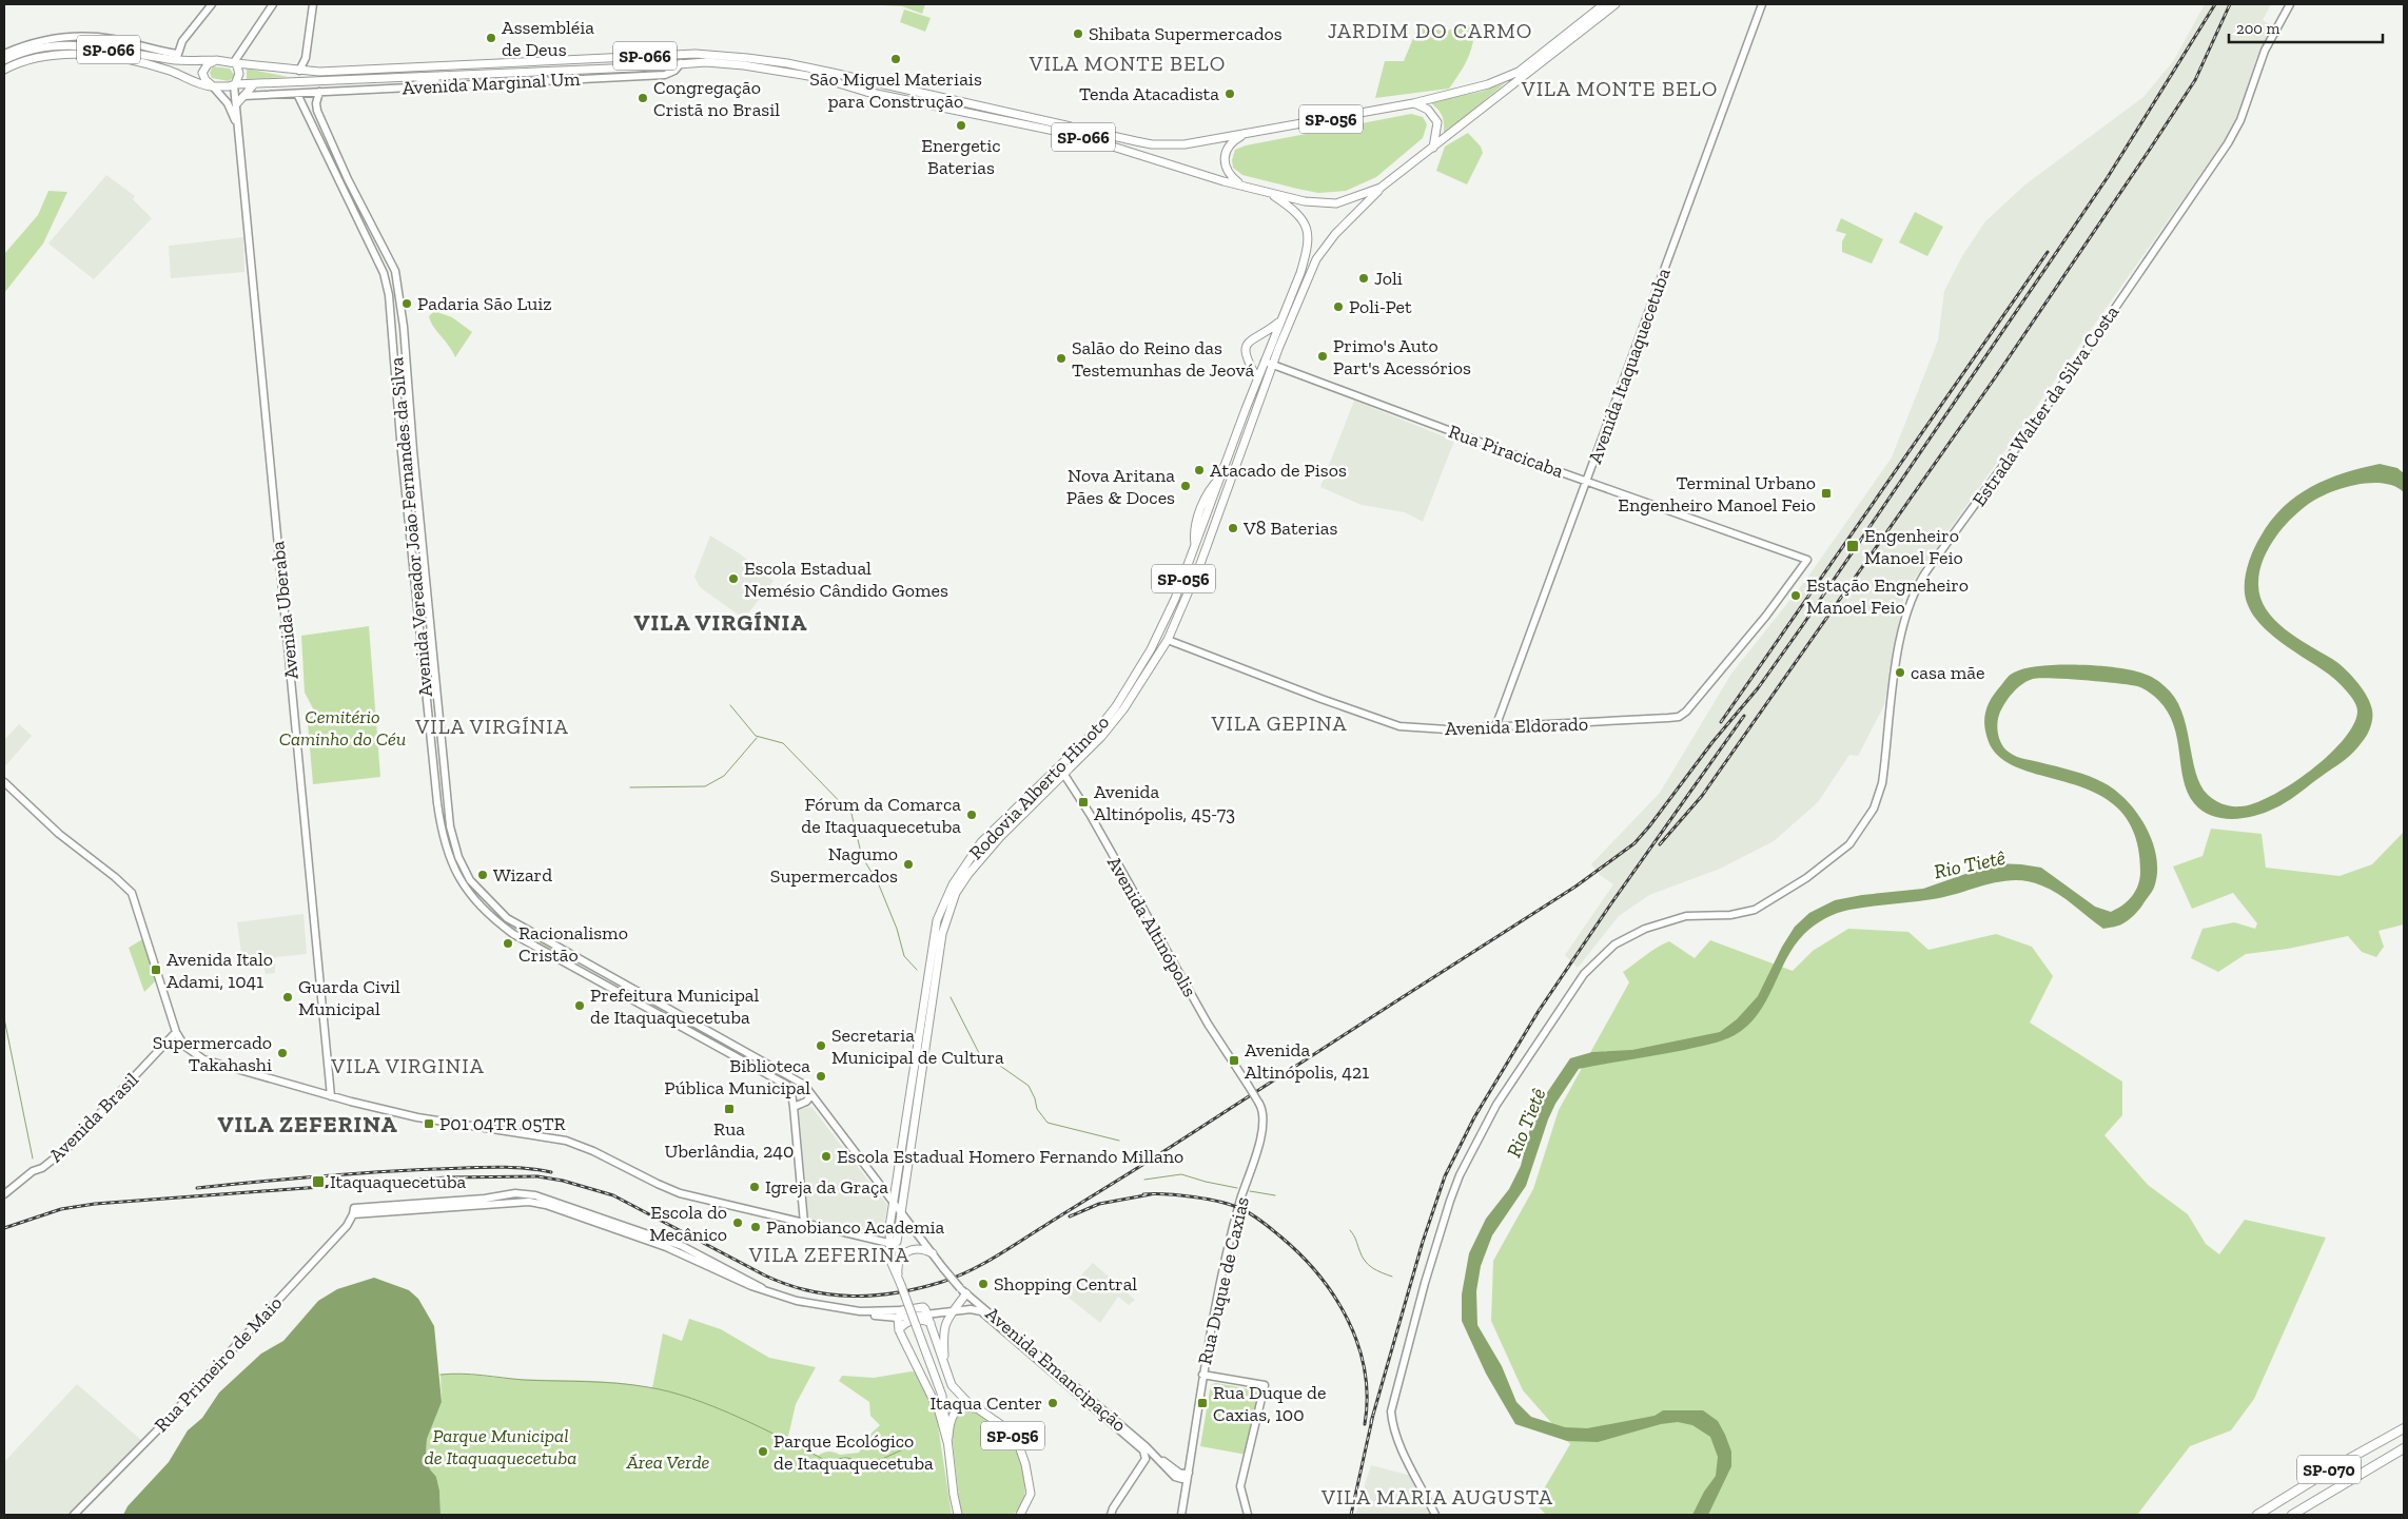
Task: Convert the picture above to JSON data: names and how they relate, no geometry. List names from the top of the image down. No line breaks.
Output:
{"streets":{"highway":["SP-070"],"main road":["SP-066","Avenida Marginal Um","SP-056","Avenida Itaquaquecetuba","Estrada Walter da Silva Costa","Rua Piracicaba","Avenida Vereador João Fernandes da Silva","Avenida Uberaba","Avenida Eldorado","Rodovia Alberto Hinoto","Avenida Altinópolis","Avenida Brasil","Rua Duque de Caxias","Rua Primeiro de Maio","Avenida Emancipação"]},"crossings":[["SP-066","Avenida Marginal Um"],["SP-066","SP-056"],["SP-066","Avenida Uberaba"],["Avenida Marginal Um","Avenida Vereador João Fernandes da Silva"],["SP-056","Rodovia Alberto Hinoto"],["Avenida Itaquaquecetuba","Rua Piracicaba"],["Avenida Itaquaquecetuba","Avenida Eldorado"],["Rua Piracicaba","Avenida Eldorado"],["Rua Piracicaba","Rodovia Alberto Hinoto"],["Avenida Vereador João Fernandes da Silva","Avenida Emancipação"],["Avenida Eldorado","Rodovia Alberto Hinoto"],["Rodovia Alberto Hinoto","Avenida Altinópolis"],["Rodovia Alberto Hinoto","Avenida Emancipação"],["Avenida Altinópolis","Rua Duque de Caxias"]],"districts":["JARDIM DO CARMO","VILA MONTE BELO","VILA MONTE BELO","VILA VIRGÍNIA","VILA GEPINA","VILA VIRGÍNIA","VILA VIRGINIA","VILA ZEFERINA","VILA ZEFERINA","VILA MARIA AUGUSTA"],"water":["Rio Tietê"],"parks":["Cemitério Caminho do Céu","Parque Municipal de Itaquaquecetuba","Área Verde"],"places":{"other":["Shibata Supermercados","Assembléia de Deus","São Miguel Materiais para Construção","Tenda Atacadista","Congregação Cristã no Brasil","Energetic Baterias","Joli","Padaria São Luiz","Poli-Pet","Primo's Auto Part's Acessórios","Salão do Reino das Testemunhas de Jeová","Atacado de Pisos","Nova Aritana Pães & Doces","V8 Baterias","Escola Estadual Nemésio Cândido Gomes","Estação Engneheiro Manoel Feio","casa mãe","Fórum da Comarca de Itaquaquecetuba","Nagumo Supermercados","Wizard","Racionalismo Cristão","Guarda Civil Municipal","Prefeitura Municipal de Itaquaquecetuba","Secretaria Municipal de Cultura","Supermercado Takahashi","Biblioteca Pública Municipal","Escola Estadual Homero Fernando Millano","Igreja da Graça","Escola do Mecânico","Panobianco Academia","Shopping Central","Itaqua Center","Parque Ecológico de Itaquaquecetuba"],"transit":["Terminal Urbano Engenheiro Manoel Feio","Engenheiro Manoel Feio","Avenida Altinópolis, 45-73","Avenida Italo Adami, 1041","Avenida Altinópolis, 421","Rua Uberlândia, 240","P01 04TR 05TR","Itaquaquecetuba","Rua Duque de Caxias, 100"]},"scale_bar":"200 m"}
